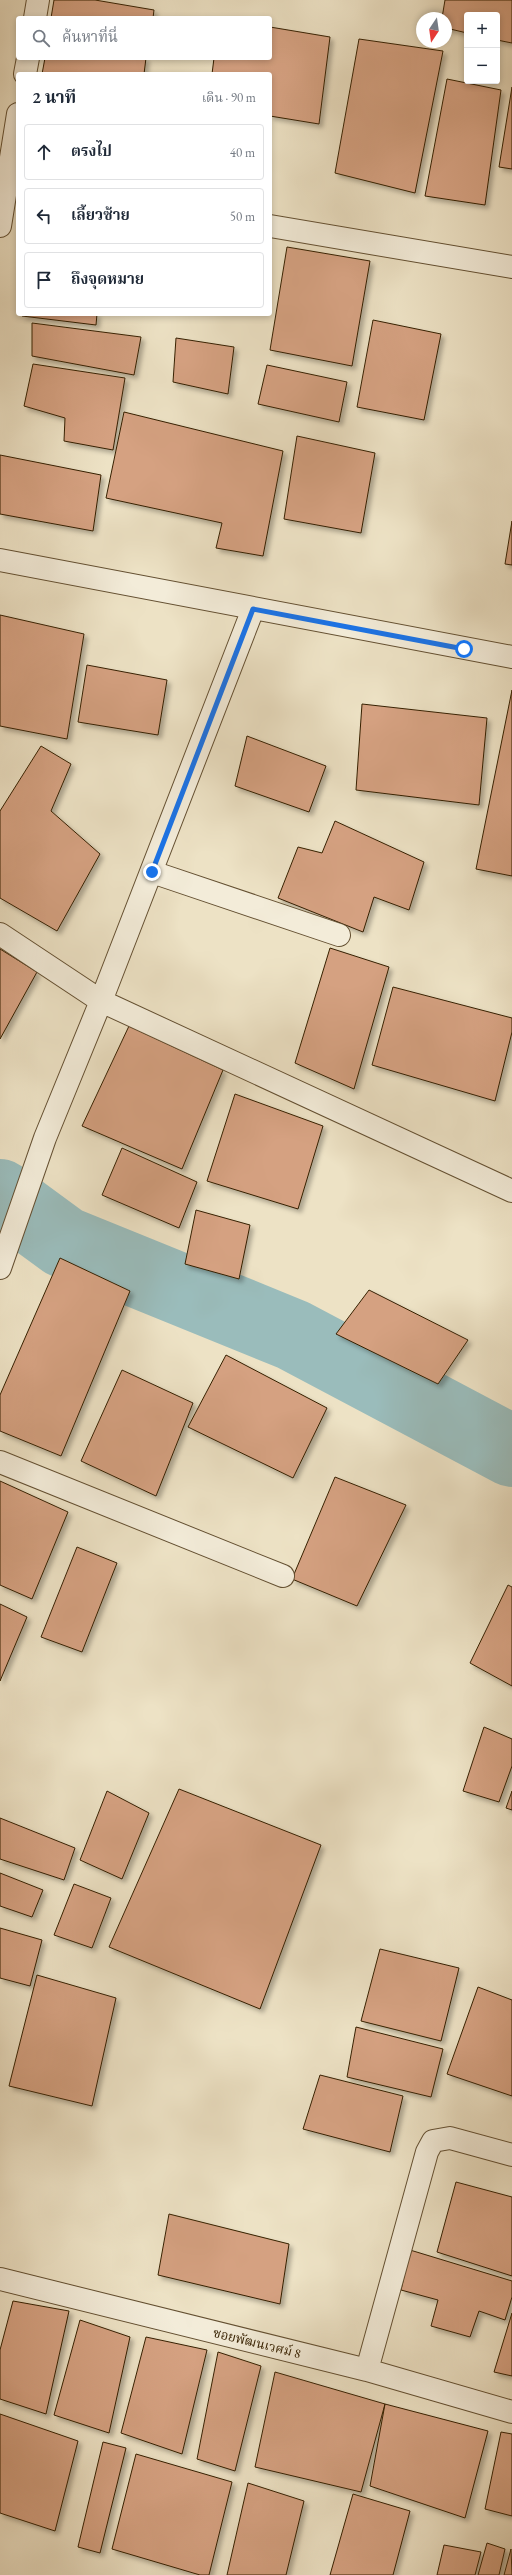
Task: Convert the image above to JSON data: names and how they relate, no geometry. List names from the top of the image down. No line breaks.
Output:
{"streets":{"street":["ซอยพัฒนเวศม์ 8"]},"north":"bottom","page":{"map_buttons":["+","−"],"search":"ค้นหาที่นี่","heading":["2 นาที","เดิน · 90 m"],"list":[["ตรงไป","40 m"],["เลี้ยวซ้าย","50 m"],"ถึงจุดหมาย"]}}
